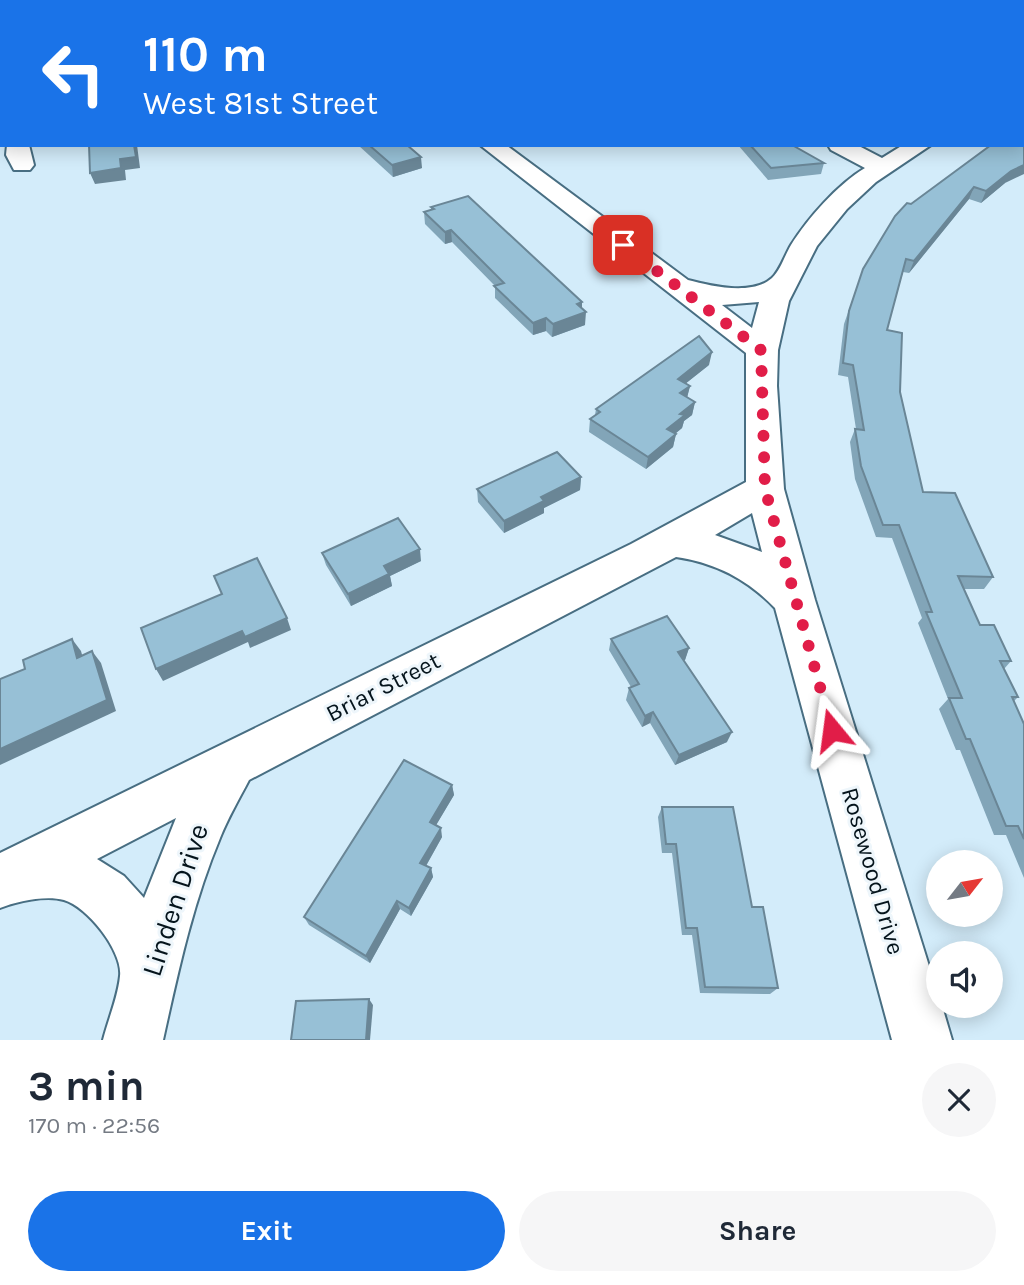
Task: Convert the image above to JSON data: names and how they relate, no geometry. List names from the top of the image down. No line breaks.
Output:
{"streets":{"street":["Briar Street","Rosewood Drive","Linden Drive"]},"crossings":[["Briar Street","Rosewood Drive"],["Briar Street","Linden Drive"]],"north":"top right","page":{"turn":["110 m","West 81st Street"],"heading":["3 min","170 m · 22:56"],"buttons":["Exit","Share"]}}
